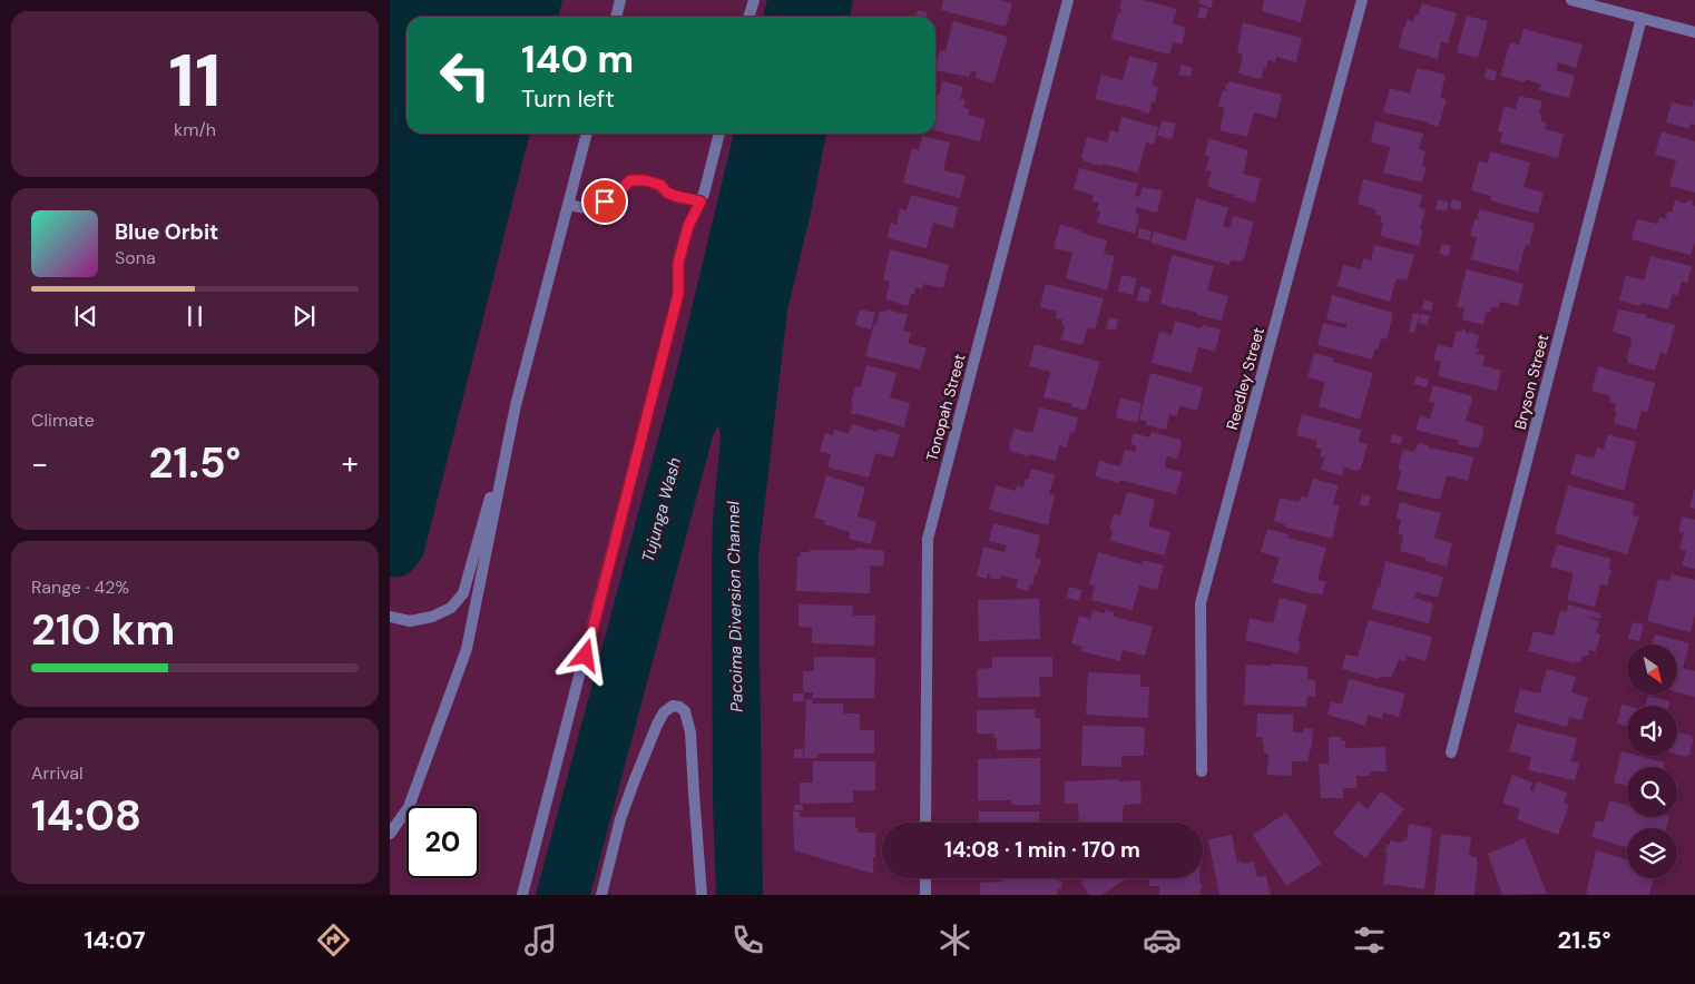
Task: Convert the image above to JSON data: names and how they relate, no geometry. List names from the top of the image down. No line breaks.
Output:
{"streets":{"street":["Reedley Street","Bryson Street","Tonopah Street"]},"water":["Tujunga Wash","Pacoima Diversion Channel"],"north":"bottom right","page":{"tile":[["11","km/h"],"Climate",["Range · 42%","210 km"],["Arrival","14:08"]],"turn":["140 m","Turn left"],"song":["Blue Orbit","Sona"],"heat":["−","21.5°","+"],"limit":"20","trip":"14:08 · 1 min · 170 m","tabs":["14:07","21.5°"]}}
